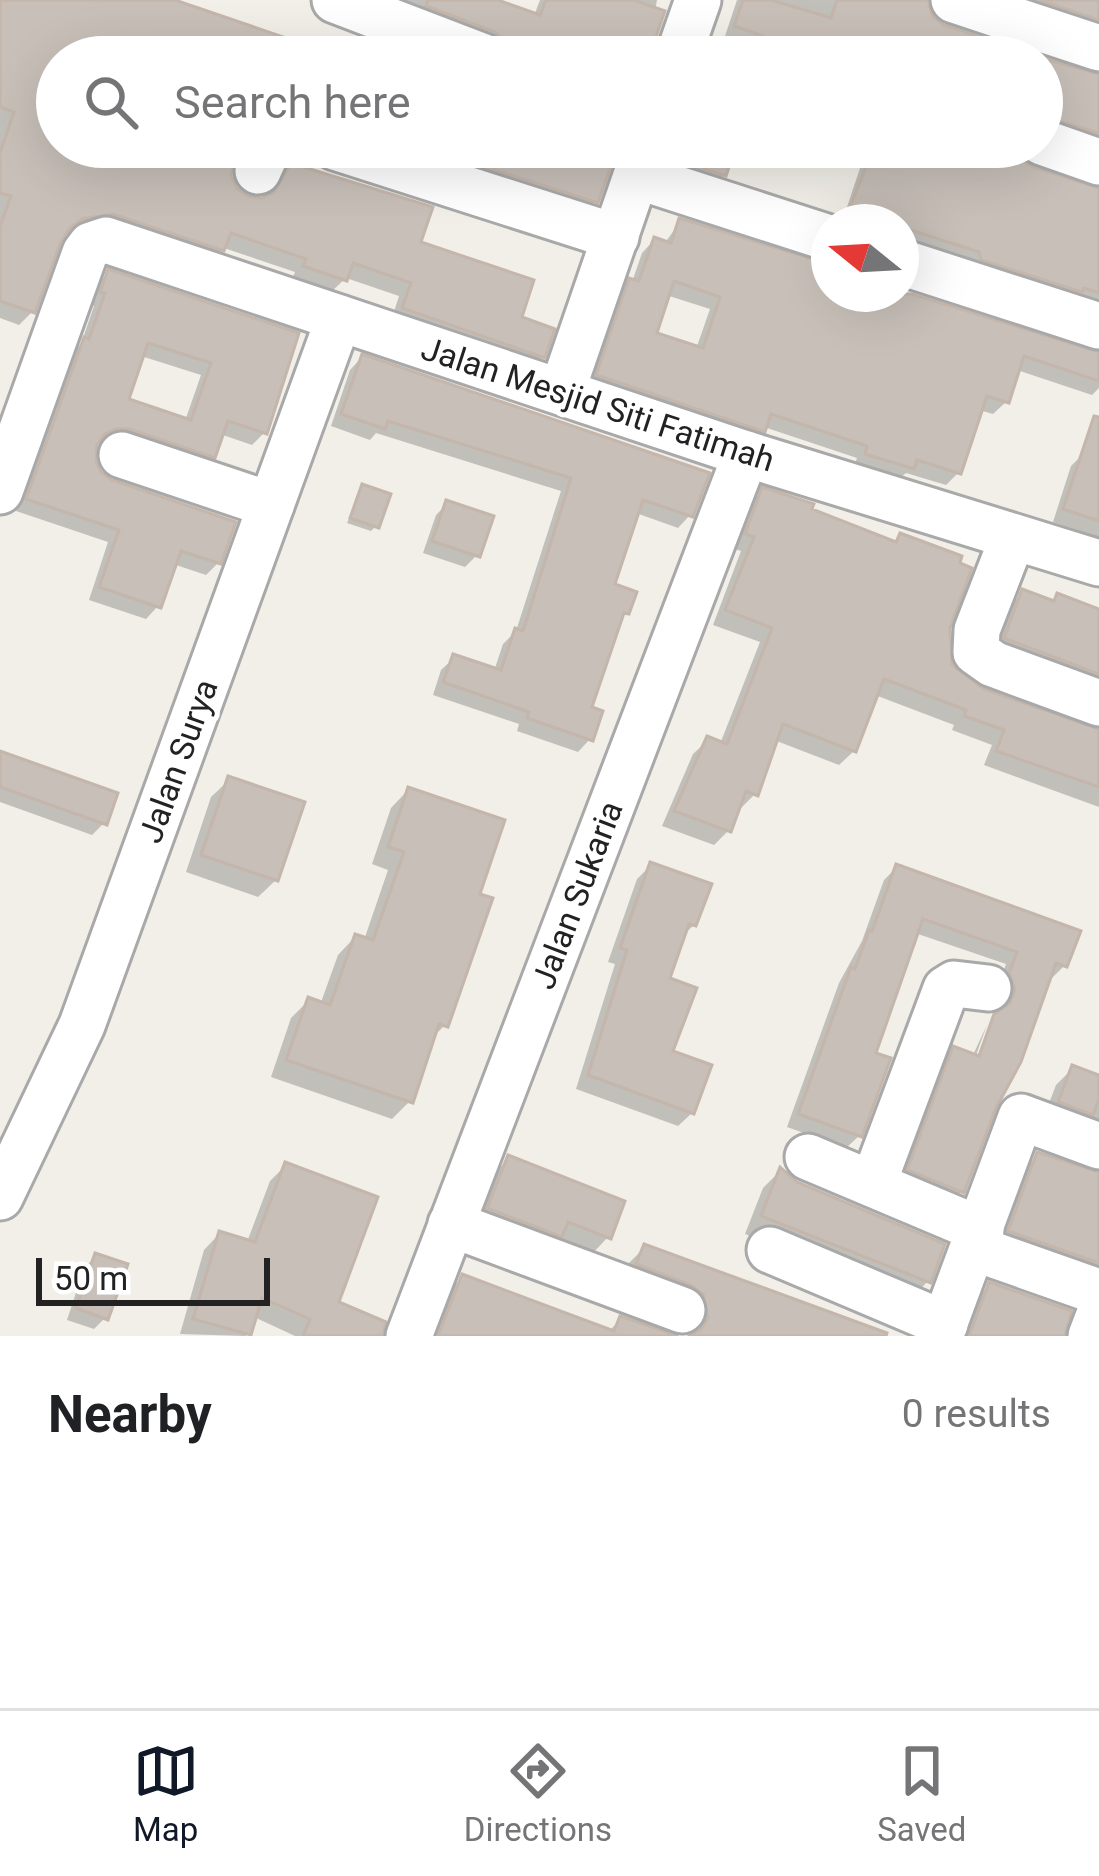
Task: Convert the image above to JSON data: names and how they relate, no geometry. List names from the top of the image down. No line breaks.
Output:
{"streets":{"street":["Jalan Mesjid Siti Fatimah","Jalan Surya","Jalan Sukaria"]},"crossings":[["Jalan Mesjid Siti Fatimah","Jalan Surya"],["Jalan Mesjid Siti Fatimah","Jalan Sukaria"]],"scale_bar":"50 m","north":"left","page":{"search":"Search here","scale":"50 m","heading":["Nearby","0 results"],"nav":["Map","Directions","Saved"]}}
